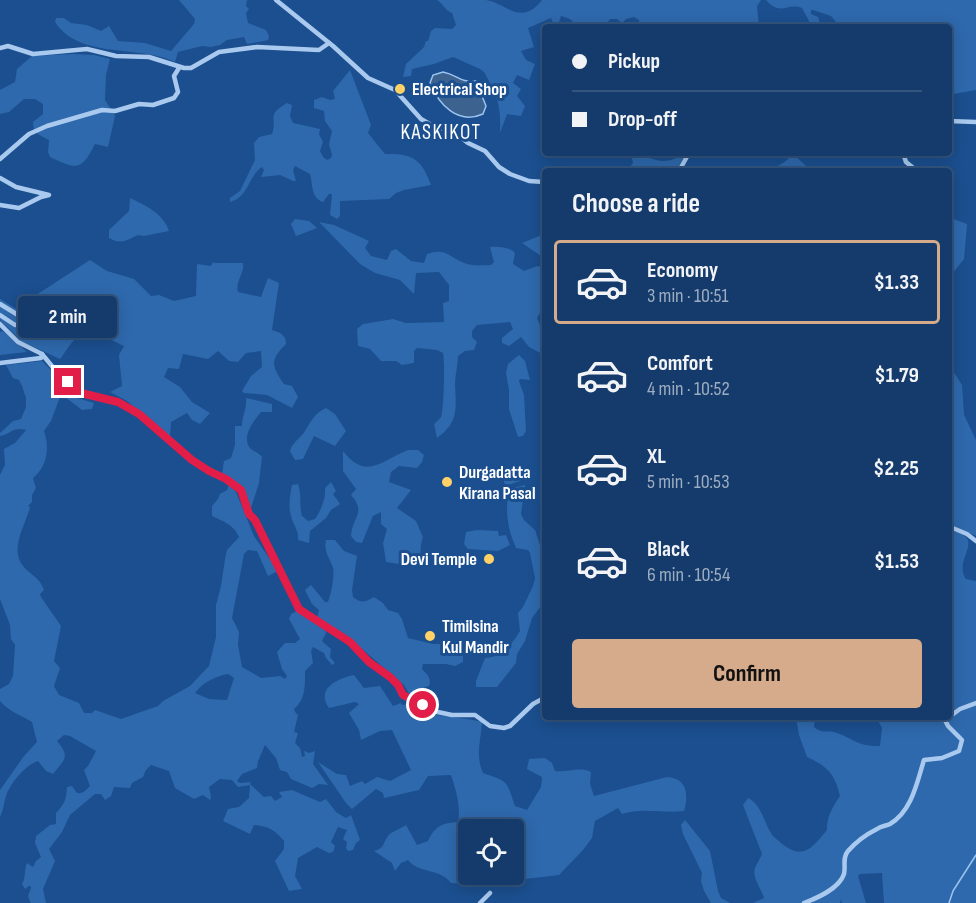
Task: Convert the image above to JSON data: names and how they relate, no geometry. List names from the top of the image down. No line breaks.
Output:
{"districts":["KASKIKOT"],"places":["Electrical Shop","Durgadatta Kirana Pasal","Devi Temple","Timilsina Kul Mandir"],"page":{"banner":["Pickup","Drop-off"],"heading":"Choose a ride","list":[{"name":"Economy","note":"3 min · 10:51","value":"$1.33"},{"name":"Comfort","note":"4 min · 10:52","value":"$1.79"},{"name":"XL","note":"5 min · 10:53","value":"$2.25"},{"name":"Black","note":"6 min · 10:54","value":"$1.53"}],"bubble":"2 min","buttons":"Confirm"}}
